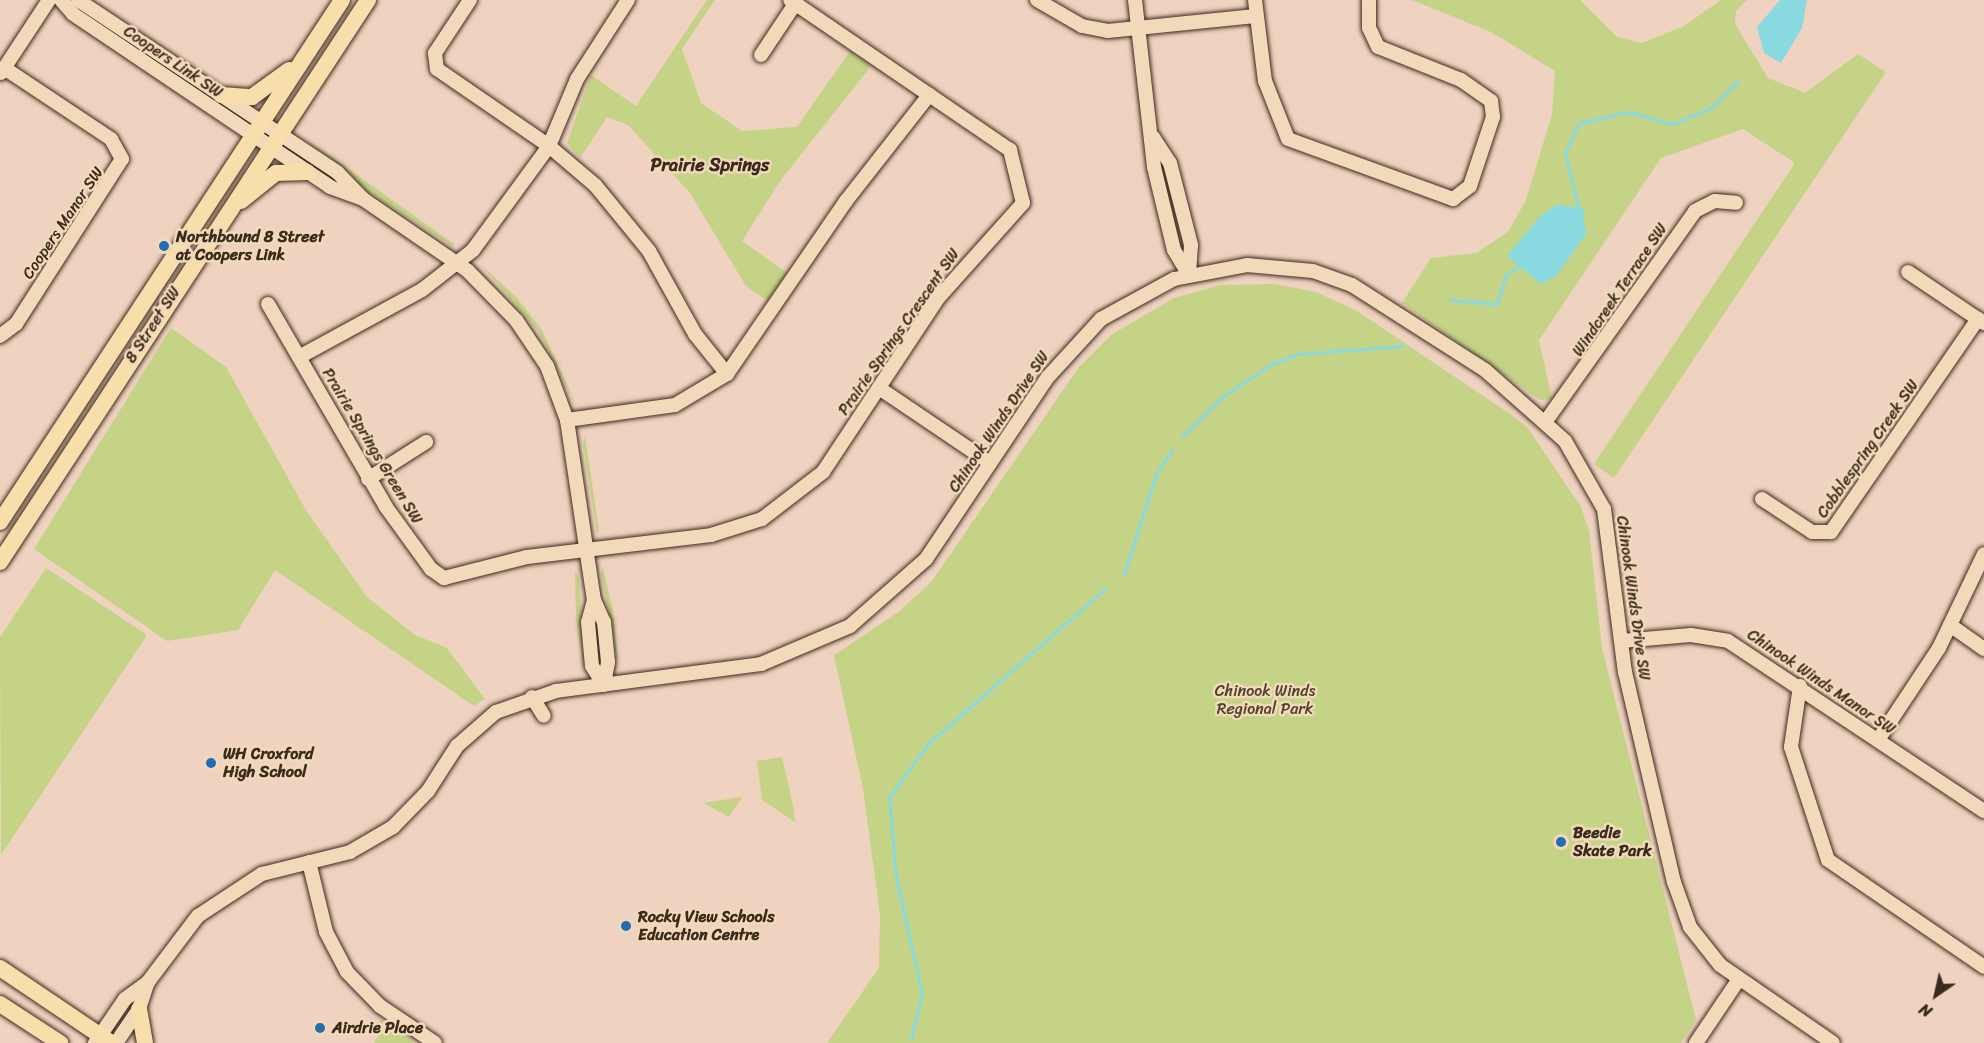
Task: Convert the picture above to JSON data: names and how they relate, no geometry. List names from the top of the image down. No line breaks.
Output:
{"streets":{"main road":["8 Street SW"],"street":["Coopers Link SW","Coopers Manor SW","Windcreek Terrace SW","Prairie Springs Crescent SW","Chinook Winds Drive SW","Prairie Springs Green SW","Cobblespring Creek SW","Chinook Winds Manor SW"]},"crossings":[["Coopers Link SW","8 Street SW"],["Windcreek Terrace SW","Chinook Winds Drive SW"],["Prairie Springs Crescent SW","Prairie Springs Green SW"],["Chinook Winds Drive SW","Chinook Winds Manor SW"]],"districts":["Prairie Springs"],"parks":["Chinook Winds Regional Park"],"places":["Northbound 8 Street at Coopers Link","WH Croxford High School","Beedie Skate Park","Rocky View Schools Education Centre","Airdrie Place"],"north":"bottom left"}
